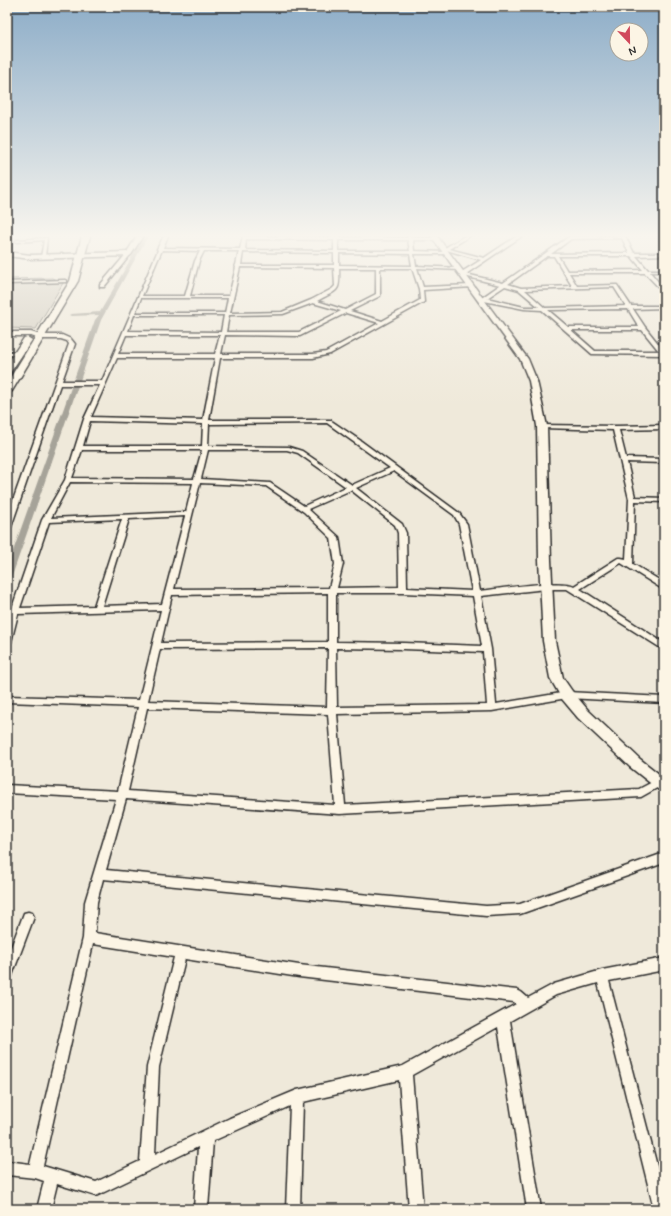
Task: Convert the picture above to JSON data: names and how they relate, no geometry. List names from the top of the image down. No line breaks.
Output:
{"north":"bottom"}
